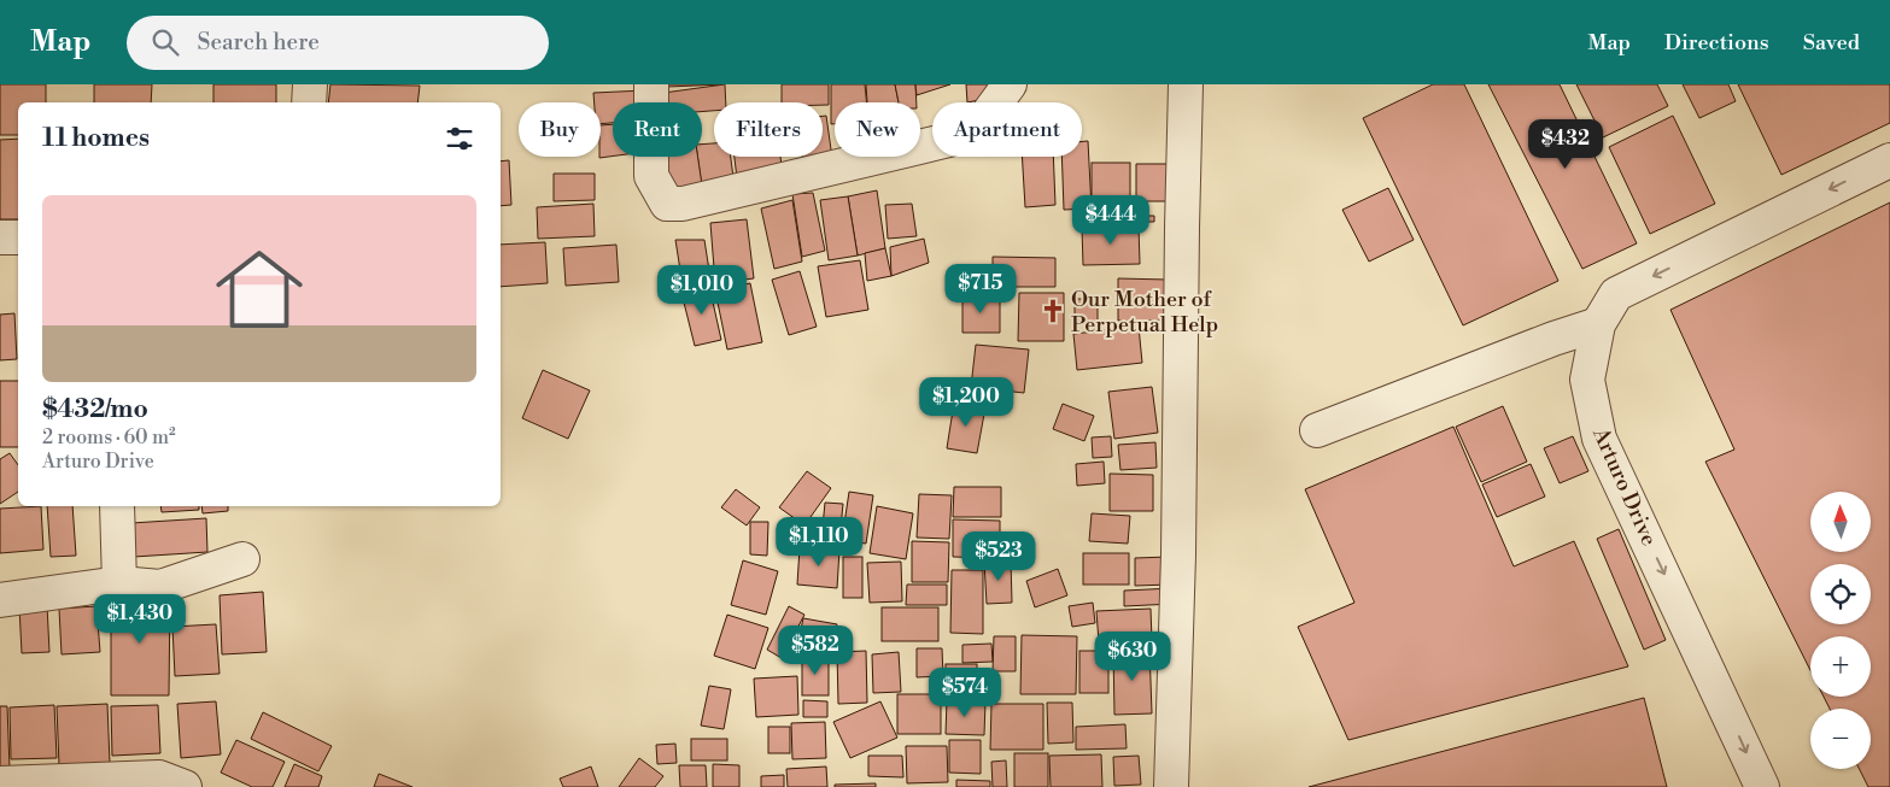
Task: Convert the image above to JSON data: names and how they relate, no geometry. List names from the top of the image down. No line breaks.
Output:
{"streets":{"street":["Arturo Drive"]},"places":{"church":["Our Mother of Perpetual Help"]},"north":"top","page":{"header":"Map","search":"Search here","nav":["Map","Directions","Saved"],"chip":["Buy","Rent","Filters","New","Apartment"],"heading":"11 homes","price":["$432","$444","$715","$1,010","$1,200","$1,110","$523","$1,430","$582","$630","$574"],"list":[{"name":"$432/mo","note":"2 rooms · 60 m² · Arturo Drive"}],"map_buttons":["+","−"]}}
